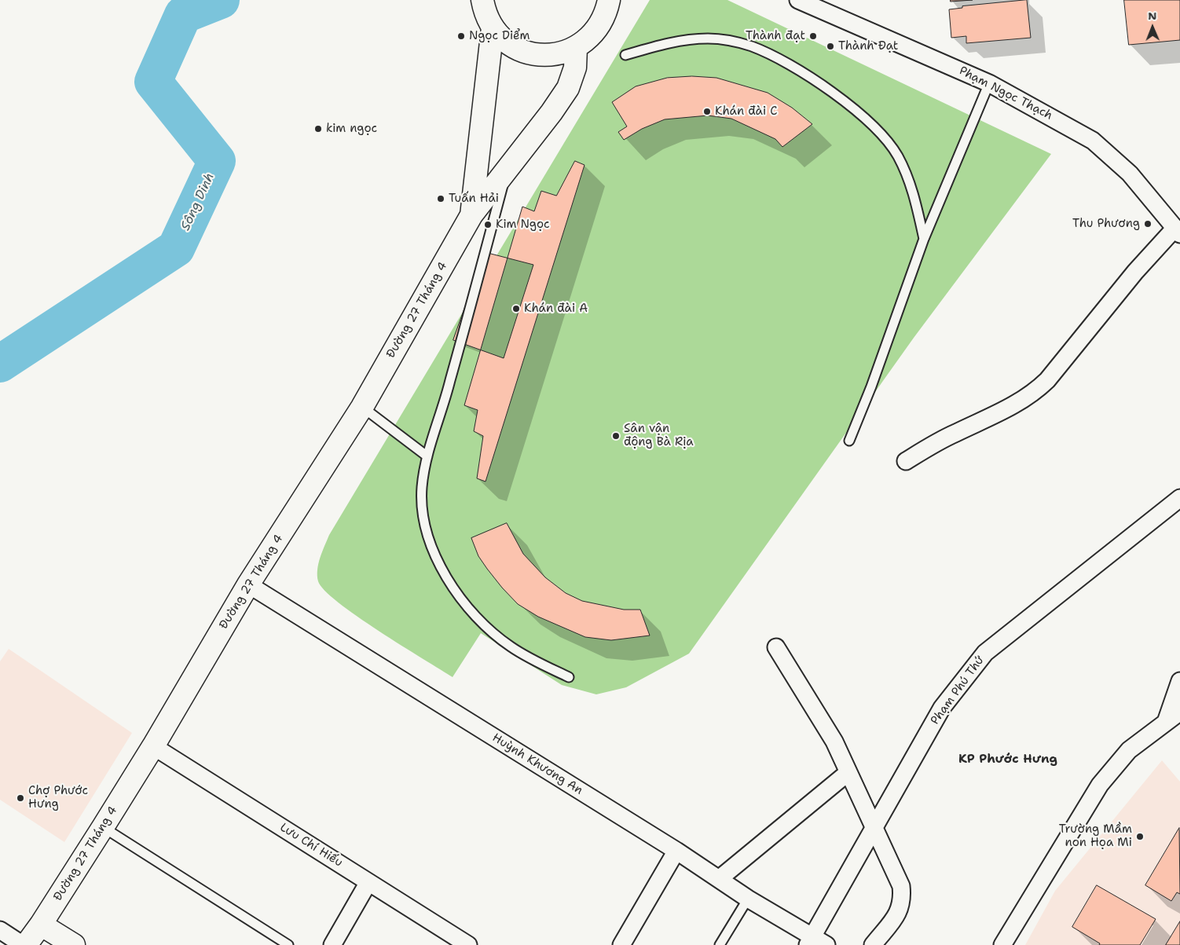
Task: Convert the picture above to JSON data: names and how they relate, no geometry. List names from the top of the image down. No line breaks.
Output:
{"streets":{"street":["Phạm Ngọc Thạch","Đường 27 Tháng 4","Phạm Phú Thứ","Huỳnh Khương An","Lưu Chí Hiếu"]},"crossings":[["Đường 27 Tháng 4","Huỳnh Khương An"],["Đường 27 Tháng 4","Lưu Chí Hiếu"],["Phạm Phú Thứ","Huỳnh Khương An"]],"districts":["KP Phước Hưng"],"water":["Sông Dinh"],"places":["Ngọc Diểm","Thành đạt","Thành Đạt","Khán đài C","kim ngọc","Tuấn Hải","Thu Phương","Kim Ngọc","Khán đài A","Sân vận động Bà Rịa","Chợ Phước Hưng","Trường Mầm non Họa Mi"],"north":"top"}
